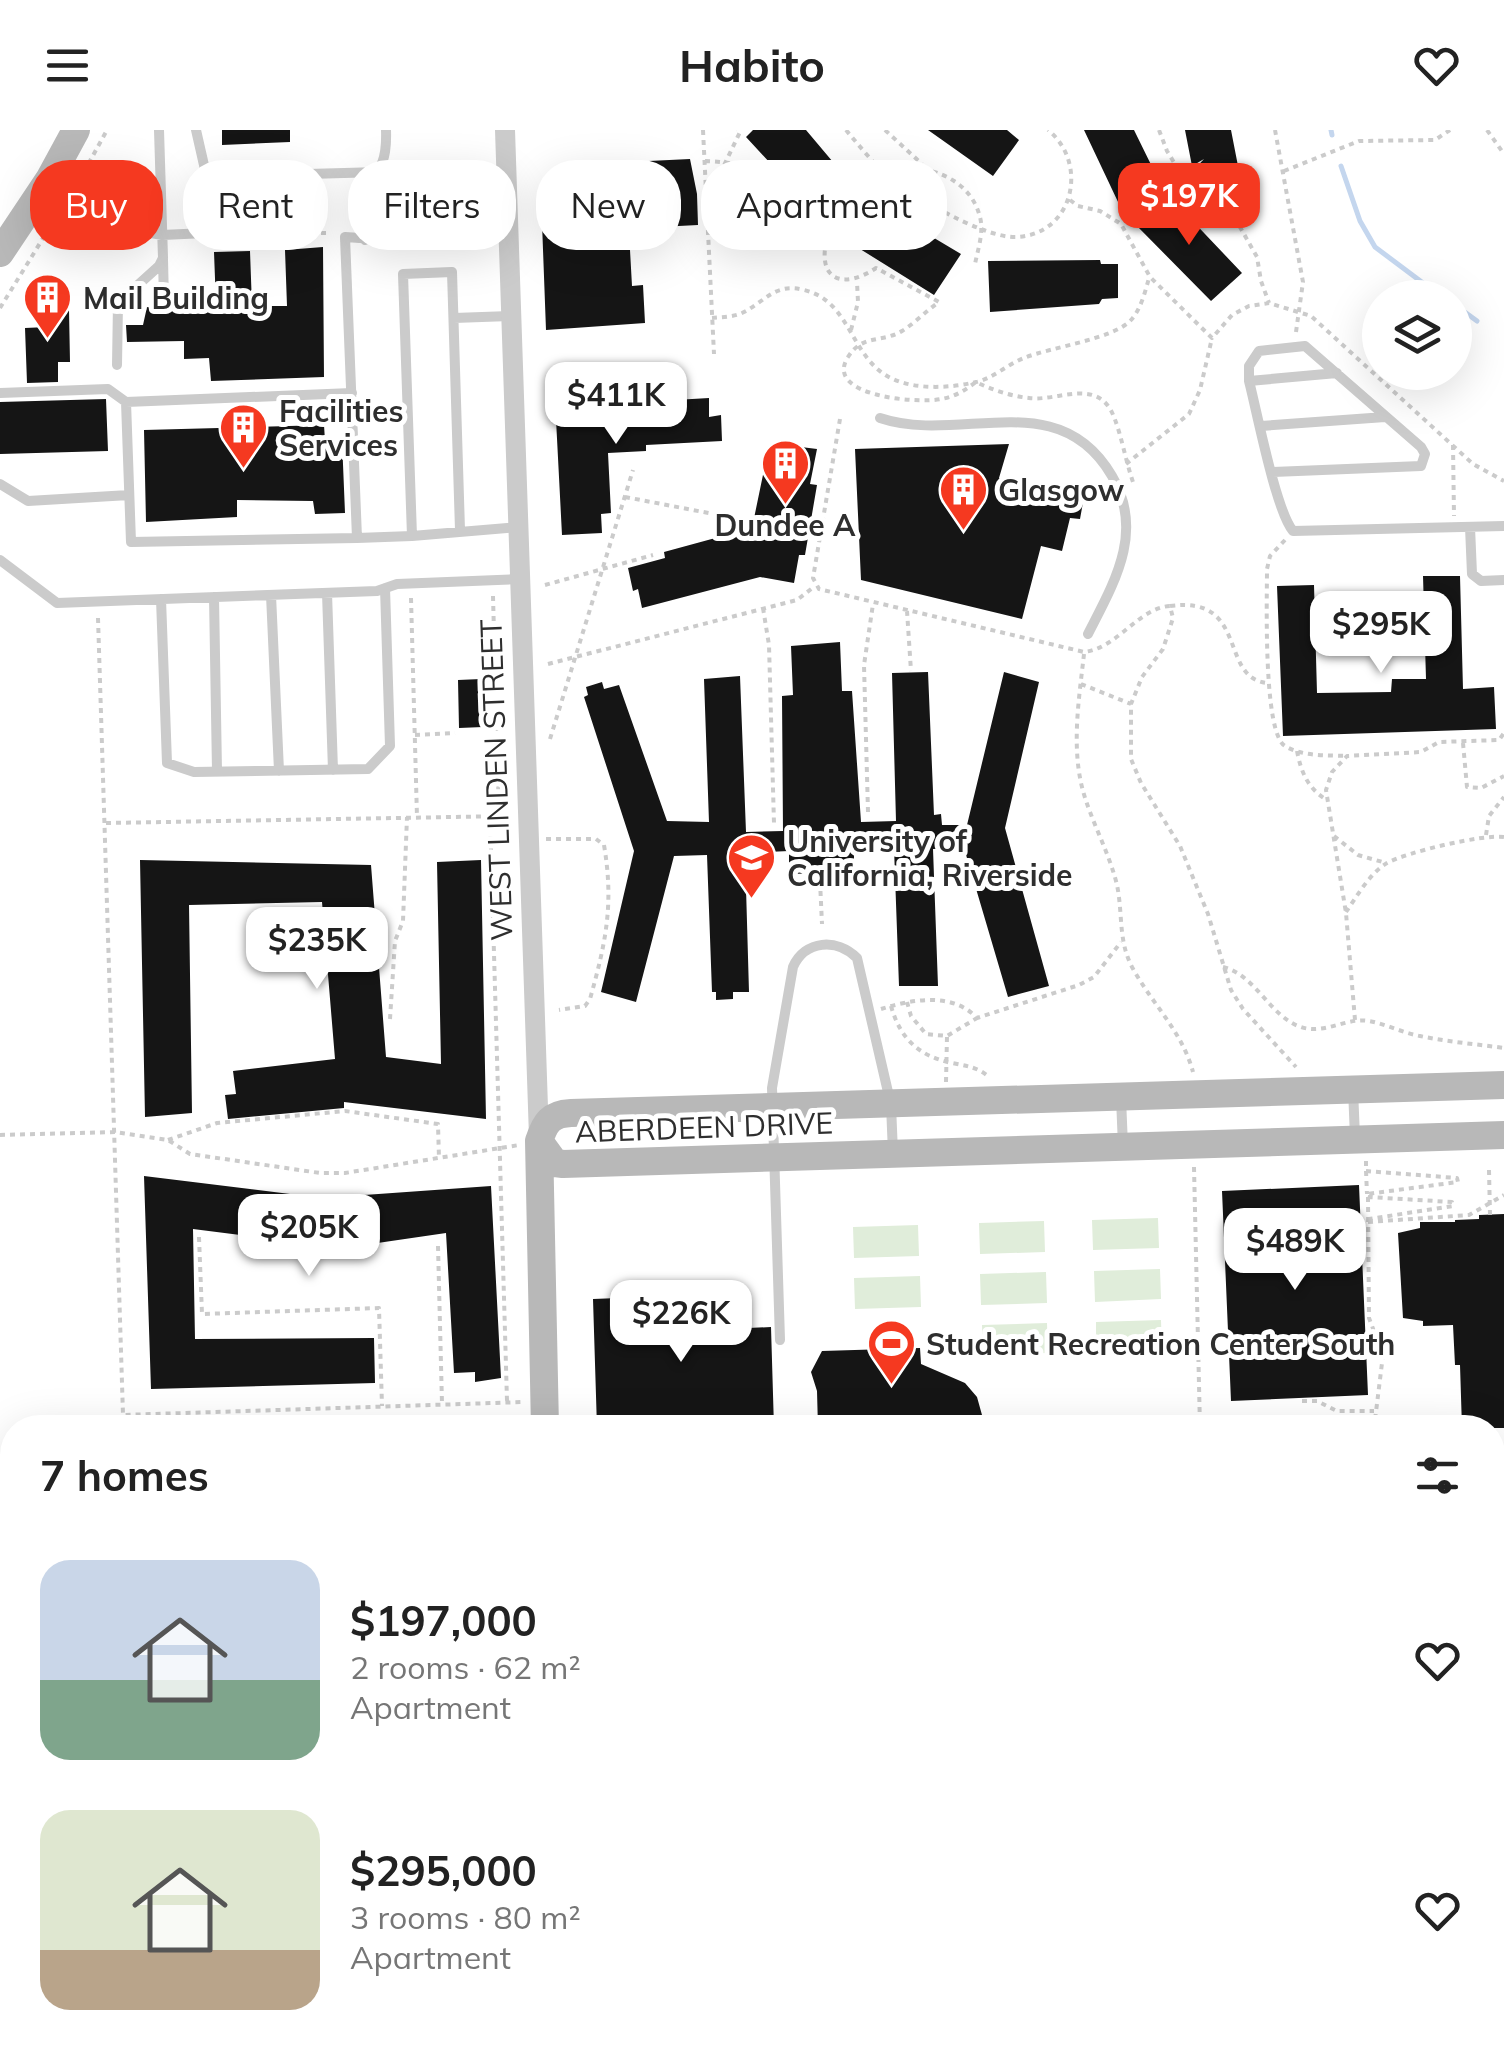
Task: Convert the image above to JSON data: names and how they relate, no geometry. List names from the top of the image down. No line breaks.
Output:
{"streets":{"street":["WEST LINDEN STREET","ABERDEEN DRIVE"]},"crossings":[["WEST LINDEN STREET","ABERDEEN DRIVE"]],"places":{"building":["Mail Building","Facilities Services","Dundee A","Glasgow"],"school or university":["University of California, Riverside"],"sports":["Student Recreation Center South"]},"page":{"header":"Habito","chip":["Buy","Rent","Filters","New","Apartment"],"price":["$197K","$411K","$295K","$235K","$205K","$489K","$226K"],"heading":"7 homes","list":[{"name":"$197,000","note":"2 rooms · 62 m² · Apartment"},{"name":"$295,000","note":"3 rooms · 80 m² · Apartment"}]}}
